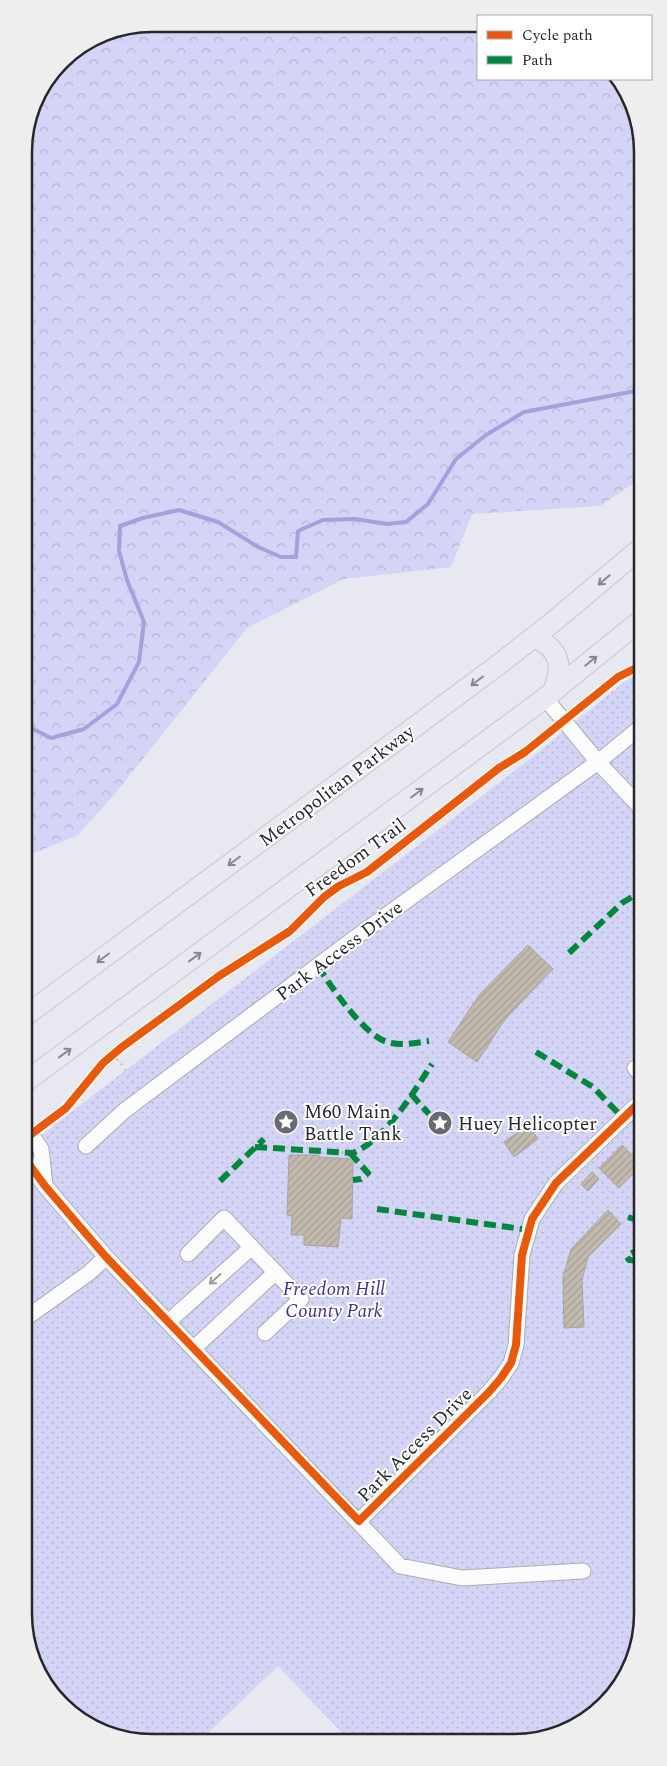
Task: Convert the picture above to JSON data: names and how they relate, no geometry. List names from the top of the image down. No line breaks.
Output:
{"streets":{"main road":["Metropolitan Parkway"],"street":["Park Access Drive"],"cycle path":["Freedom Trail"]},"parks":["Freedom Hill County Park"],"places":{"place":["M60 Main Battle Tank","Huey Helicopter"]},"legend":["Cycle path","Path"]}
